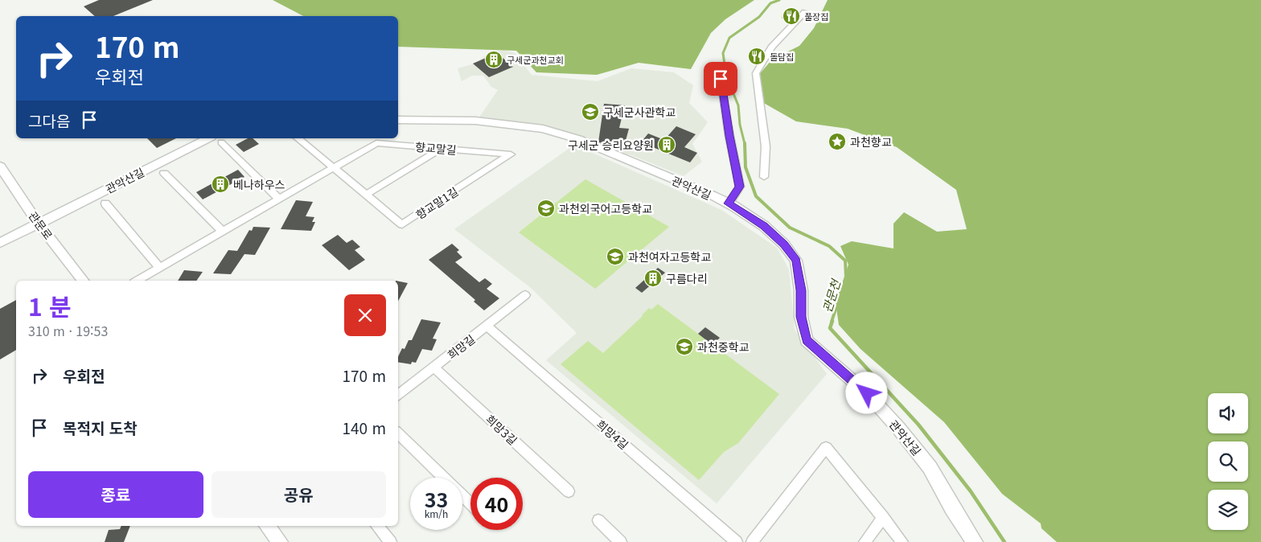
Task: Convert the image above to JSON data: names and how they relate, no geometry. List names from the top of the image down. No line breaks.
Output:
{"streets":{"street":["향교말길","관악산길","향교말1길","관문로","희망길","희망3길","희망4길"]},"crossings":[["향교말길","향교말1길"],["관악산길","관문로"],["희망길","희망3길"],["희망길","희망4길"]],"water":["관문천"],"places":{"restaurant":["풀장집","돌담집"],"building":["구세군과천교회","구세군 승리요양원","베나하우스","구름다리"],"school or university":["구세군사관학교","과천외국어고등학교","과천여자고등학교","과천중학교"],"place":["과천향교"]},"page":{"turn":["170 m","우회전"],"then":"그다음","heading":["1 분","310 m · 19:53"],"list":[{"name":"우회전","value":"170 m"},{"name":"목적지 도착","value":"140 m"}],"buttons":["종료","공유"],"speed":"33 km/h","limit":"40"}}
